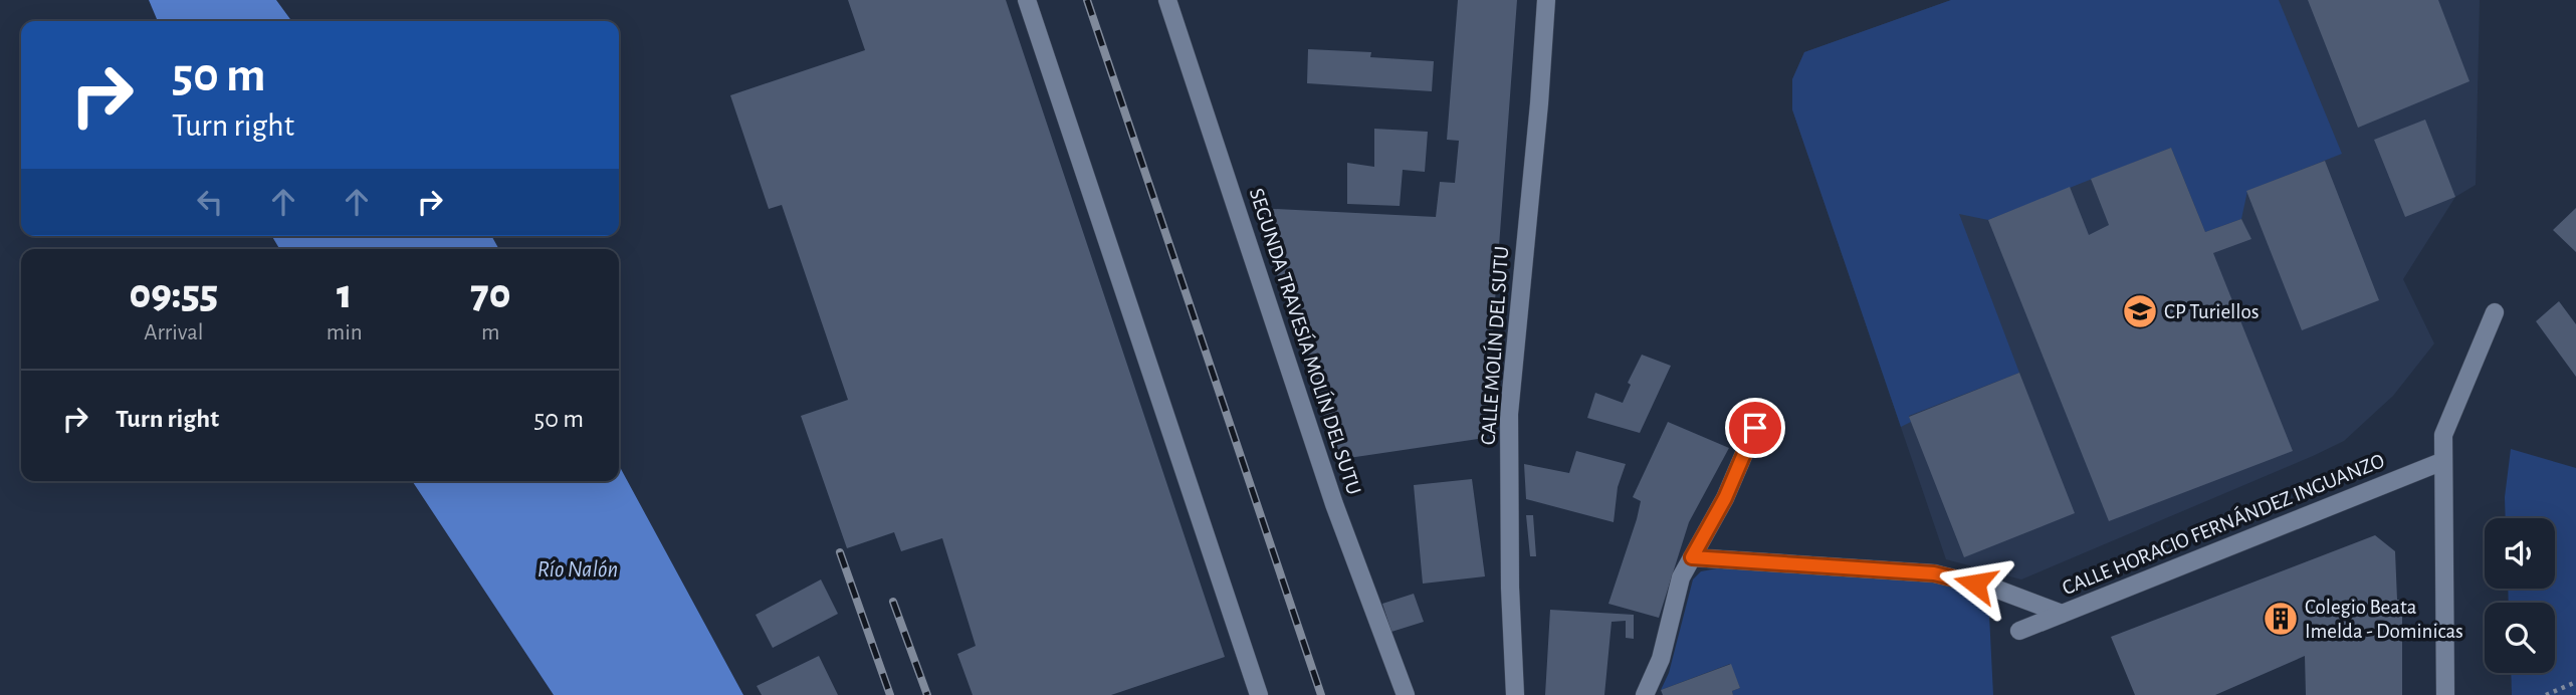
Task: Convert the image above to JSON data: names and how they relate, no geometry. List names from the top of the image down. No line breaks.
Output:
{"streets":{"street":["SEGUNDA TRAVESÍA MOLÍN DEL SUTU","CALLE MOLÍN DEL SUTU","CALLE HORACIO FERNÁNDEZ INGUANZO"]},"water":["Río Nalón"],"places":{"school or university":["CP Turiellos"],"building":["Colegio Beata Imelda - Dominicas"]},"page":{"turn":["50 m","Turn right"],"eta":["09:55","Arrival","1","min","70","m"],"list":[{"name":"Turn right","value":"50 m"}]}}
